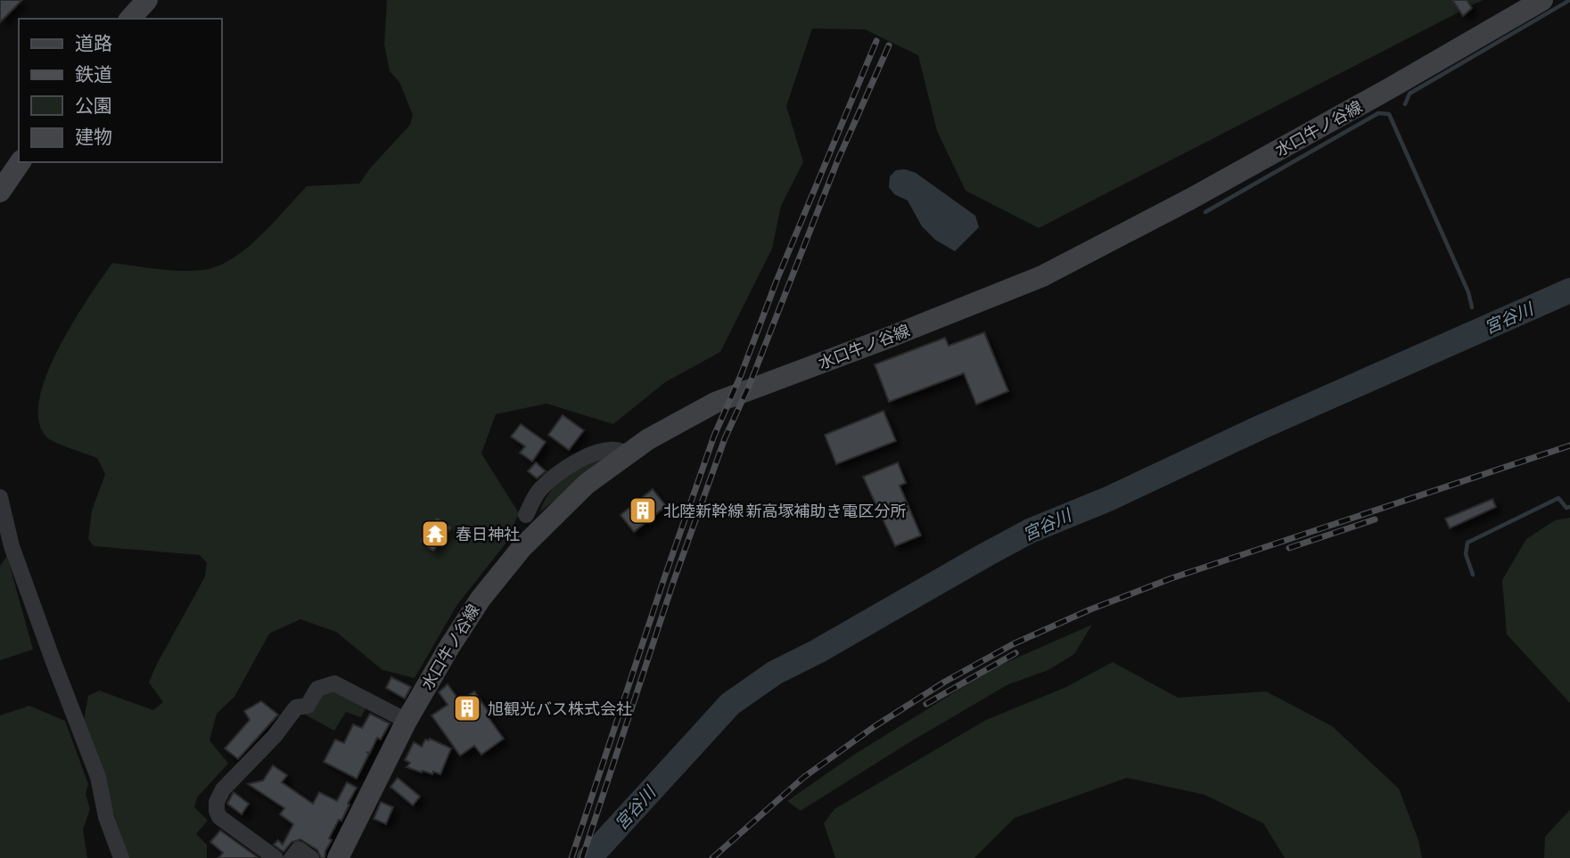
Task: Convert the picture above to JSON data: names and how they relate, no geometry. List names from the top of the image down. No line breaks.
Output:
{"streets":{"main road":["水口牛ノ谷線"]},"water":["宮谷川"],"places":{"building":["北陸新幹線 新高塚補助き電区分所","旭観光バス株式会社"],"temple":["春日神社"]},"legend":["道路","鉄道","公園","建物"]}
